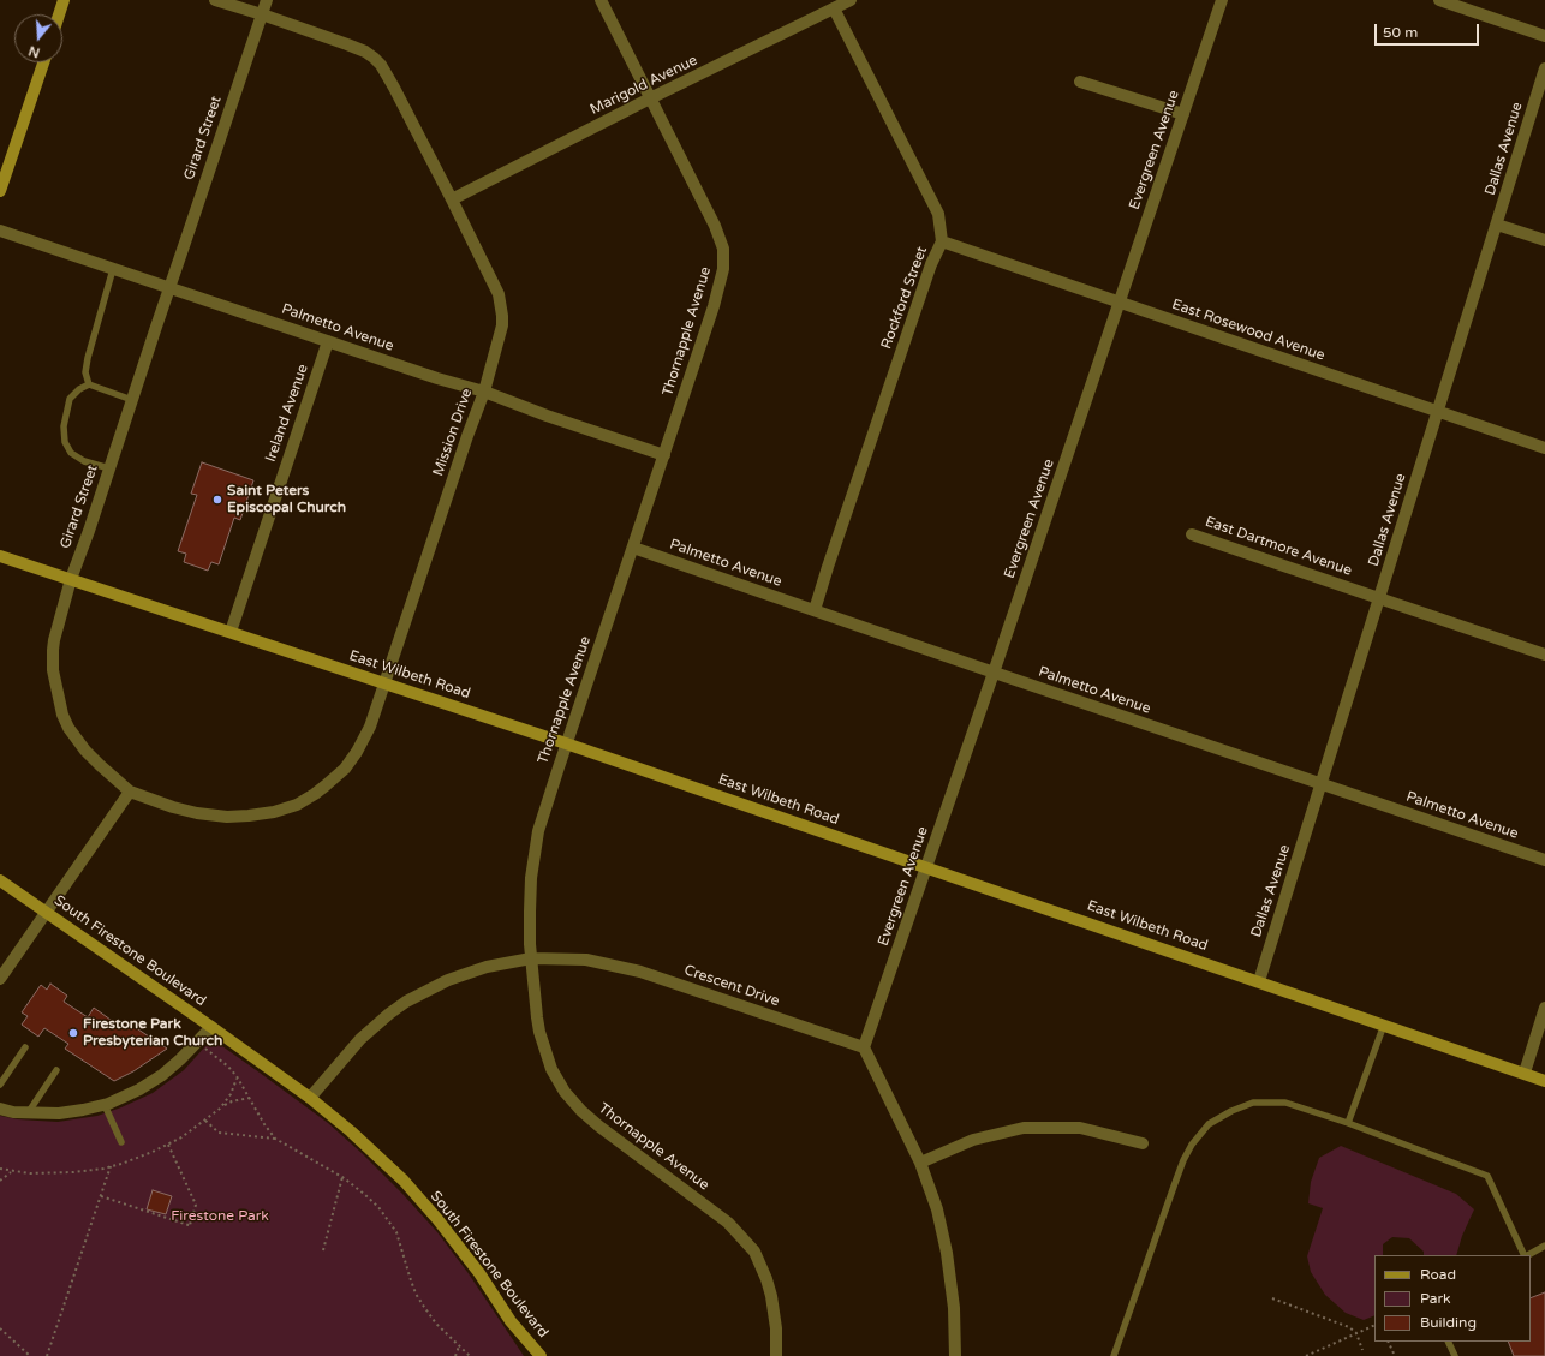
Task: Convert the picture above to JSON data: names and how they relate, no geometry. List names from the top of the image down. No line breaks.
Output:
{"streets":{"main road":["East Wilbeth Road","South Firestone Boulevard"],"street":["Marigold Avenue","Girard Street","Dallas Avenue","Evergreen Avenue","Rockford Street","Palmetto Avenue","East Rosewood Avenue","Thornapple Avenue","Ireland Avenue","Mission Drive","East Dartmore Avenue","Crescent Drive"]},"crossings":[["Marigold Avenue","Rockford Street"],["Marigold Avenue","Thornapple Avenue"],["Marigold Avenue","Mission Drive"],["Girard Street","Palmetto Avenue"],["Girard Street","Mission Drive"],["Girard Street","East Wilbeth Road"],["Dallas Avenue","Palmetto Avenue"],["Dallas Avenue","East Rosewood Avenue"],["Dallas Avenue","East Dartmore Avenue"],["Dallas Avenue","East Wilbeth Road"],["Evergreen Avenue","Palmetto Avenue"],["Evergreen Avenue","East Rosewood Avenue"],["Evergreen Avenue","East Wilbeth Road"],["Evergreen Avenue","Crescent Drive"],["Rockford Street","Palmetto Avenue"],["Rockford Street","East Rosewood Avenue"],["Palmetto Avenue","Thornapple Avenue"],["Palmetto Avenue","Ireland Avenue"],["Palmetto Avenue","Mission Drive"],["Thornapple Avenue","East Wilbeth Road"],["Thornapple Avenue","Crescent Drive"],["Ireland Avenue","East Wilbeth Road"],["Mission Drive","East Wilbeth Road"],["South Firestone Boulevard","Crescent Drive"]],"parks":["Firestone Park"],"places":["Saint Peters Episcopal Church","Firestone Park Presbyterian Church"],"legend":["Road","Park","Building"],"scale_bar":"50 m","north":"bottom"}
